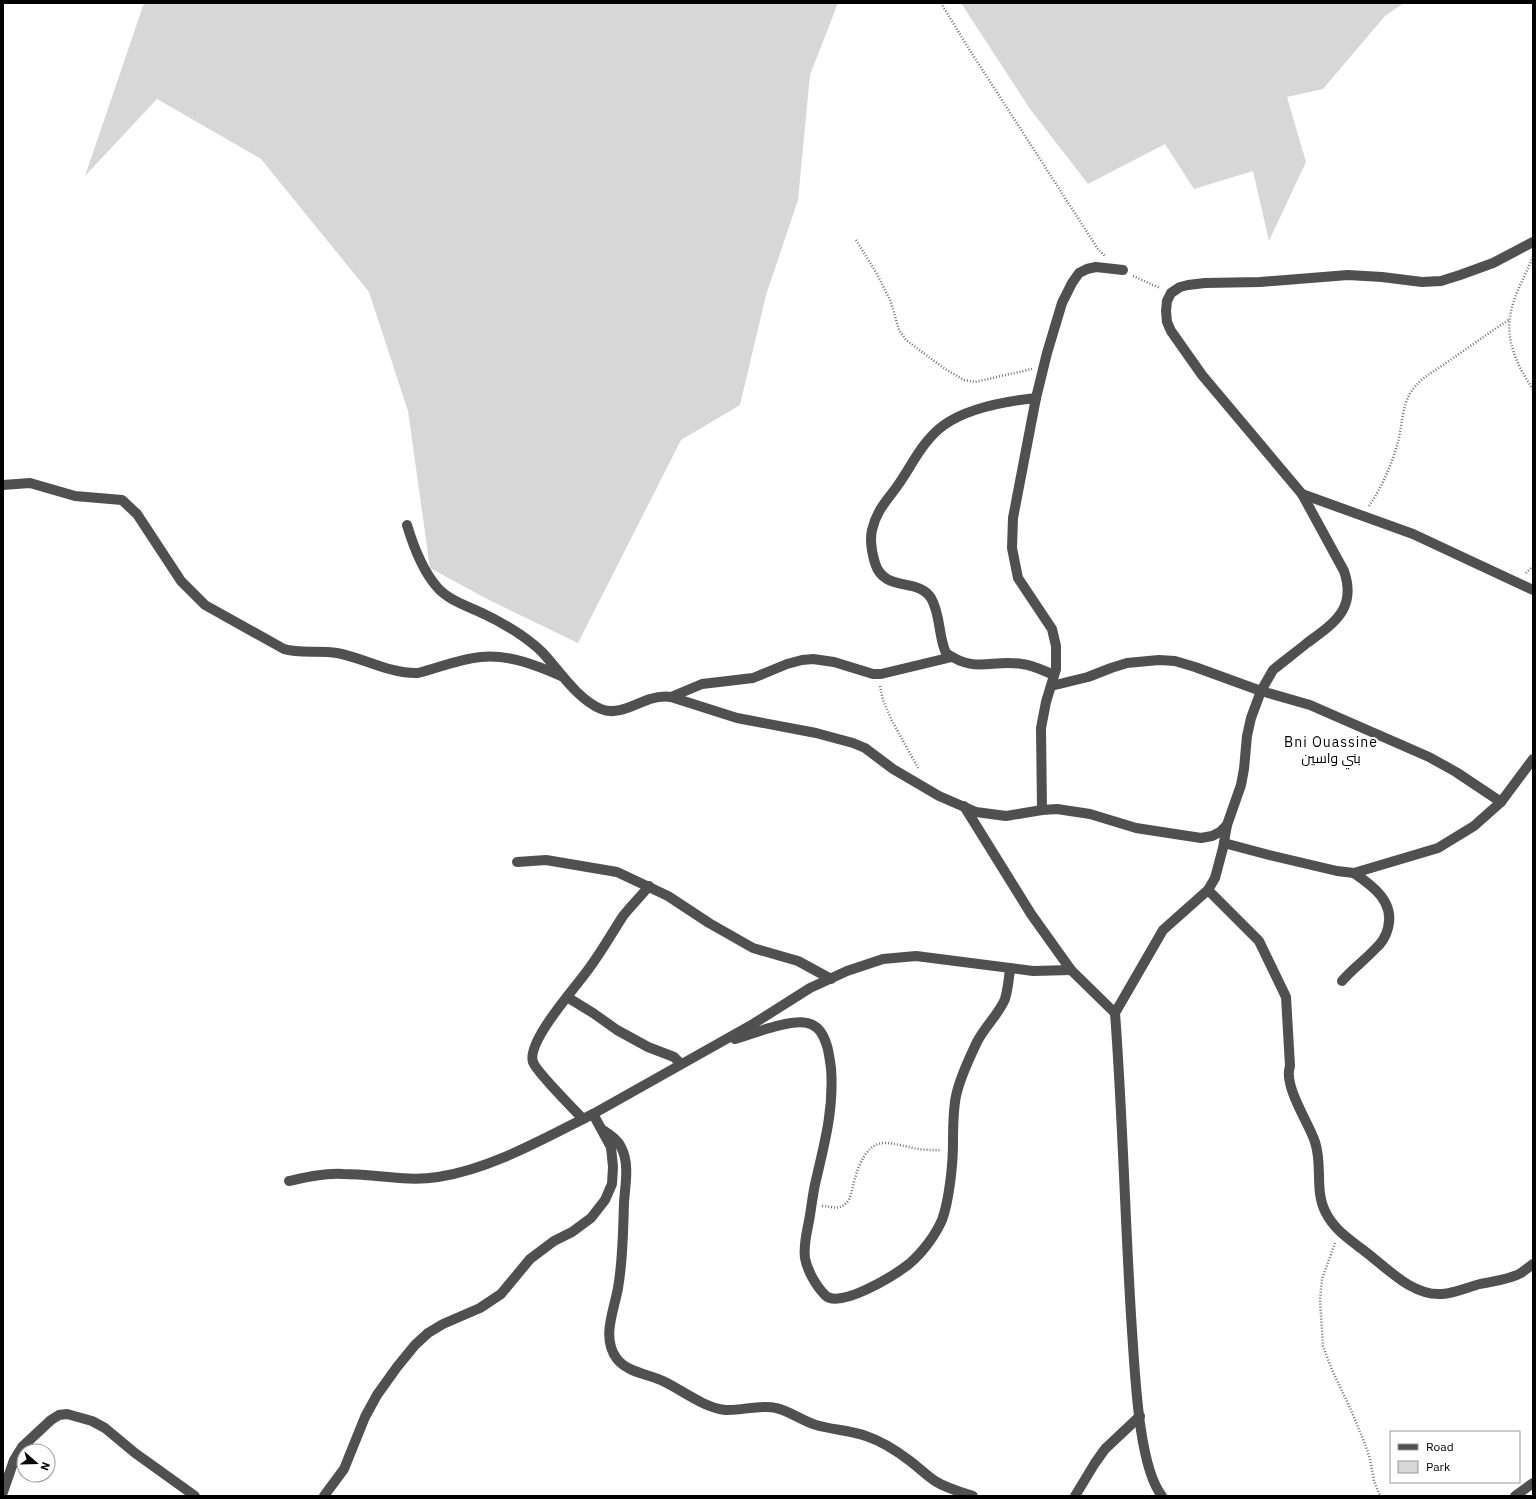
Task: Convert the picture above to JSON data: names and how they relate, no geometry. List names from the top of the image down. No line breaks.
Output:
{"districts":["Bni Ouassine بني واسين"],"legend":["Road","Park"],"north":"right"}
